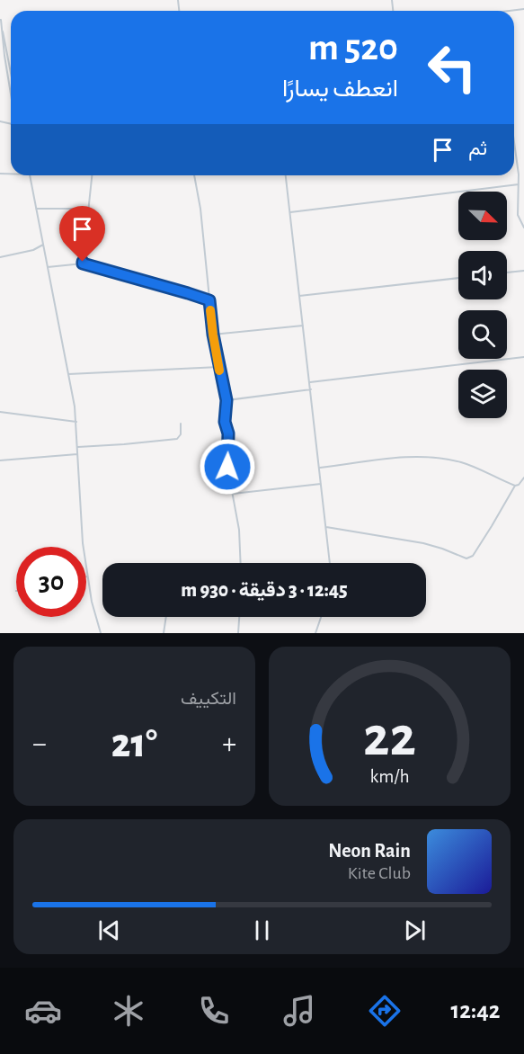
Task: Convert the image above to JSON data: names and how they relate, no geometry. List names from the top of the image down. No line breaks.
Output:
{"north":"bottom right","page":{"turn":["520 m","انعطف يسارًا"],"then":"ثم","limit":"30","trip":"12:45 · 3 دقيقة · 930 m","tile":"التكييف","heat":["−","21°","+"],"song":["Neon Rain","Kite Club"],"tabs":"12:42","gauge":["22","km/h"]}}
